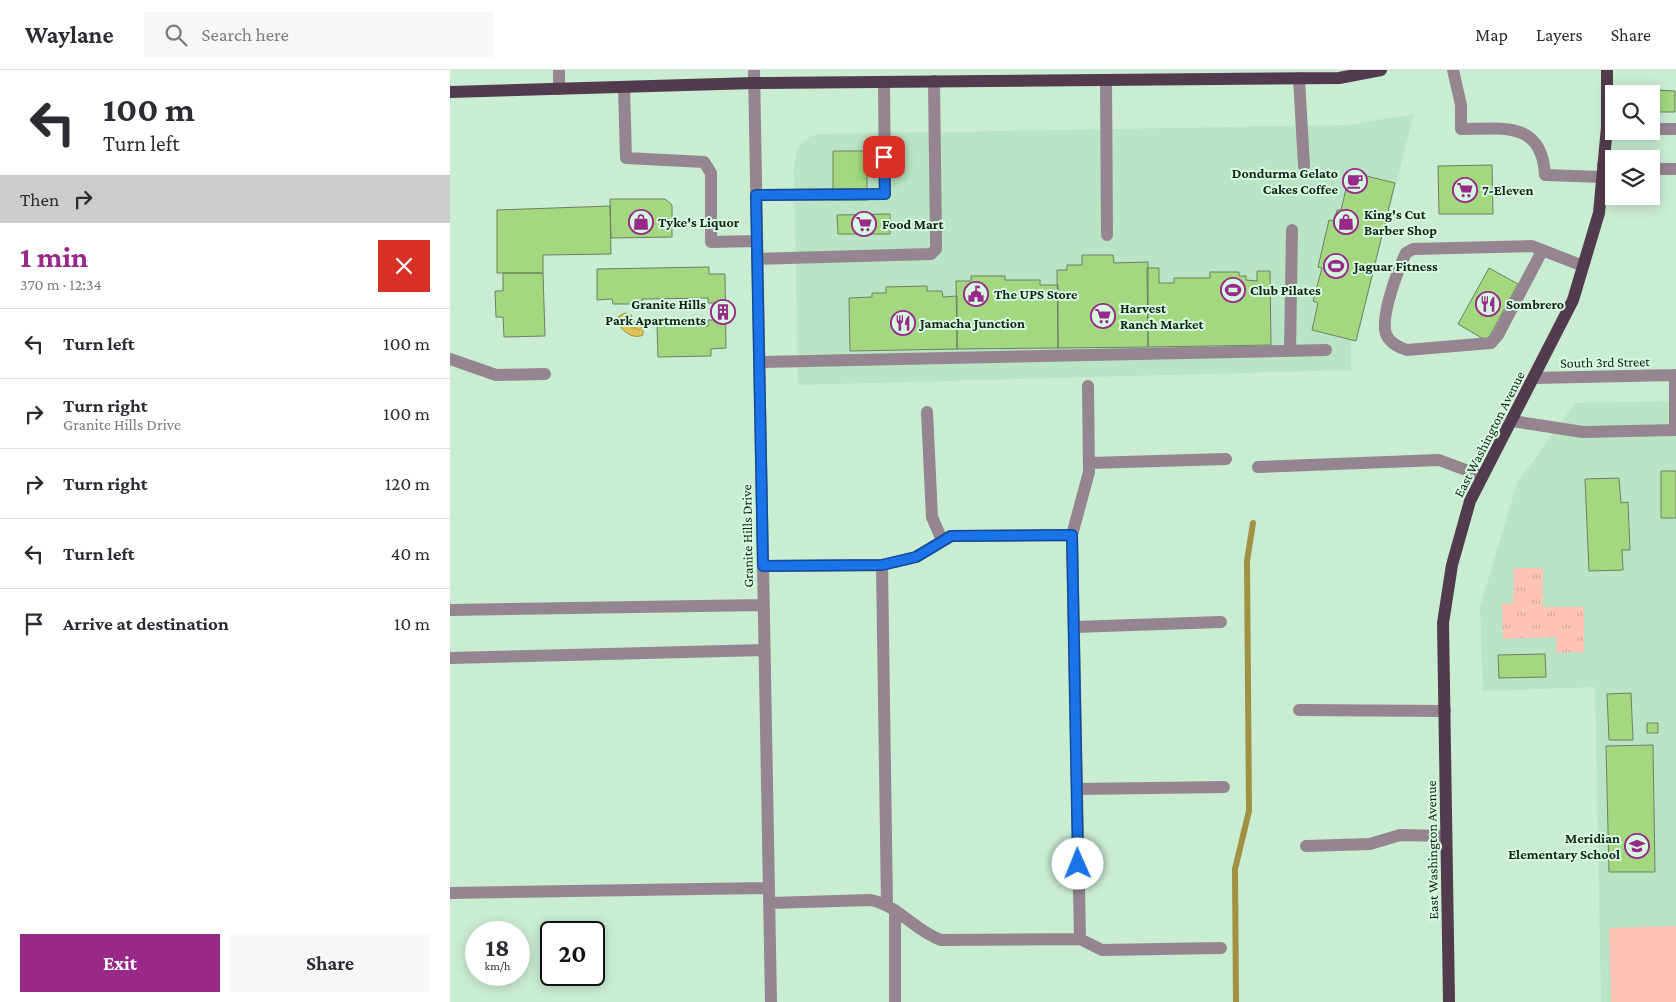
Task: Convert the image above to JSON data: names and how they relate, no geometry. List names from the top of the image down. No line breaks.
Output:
{"streets":{"main road":["East Washington Avenue"],"street":["South 3rd Street","Granite Hills Drive"]},"crossings":[["South 3rd Street","East Washington Avenue"]],"places":{"cafe":["Dondurma Gelato Cakes Coffee"],"supermarket":["7-Eleven","Food Mart","Harvest Ranch Market"],"shop":["Tyke's Liquor","King's Cut Barber Shop"],"sports":["Jaguar Fitness","Club Pilates"],"public building":["The UPS Store"],"restaurant":["Sombrero","Jamacha Junction"],"building":["Granite Hills Park Apartments"],"school or university":["Meridian Elementary School"]},"page":{"header":"Waylane","search":"Search here","nav":["Map","Layers","Share"],"turn":["100 m","Turn left"],"then":"Then","heading":["1 min","370 m · 12:34"],"list":[{"name":"Turn left","value":"100 m"},{"name":"Turn right","note":"Granite Hills Drive","value":"100 m"},{"name":"Turn right","value":"120 m"},{"name":"Turn left","value":"40 m"},{"name":"Arrive at destination","value":"10 m"}],"speed":"18 km/h","limit":"20","buttons":["Exit","Share"]}}
